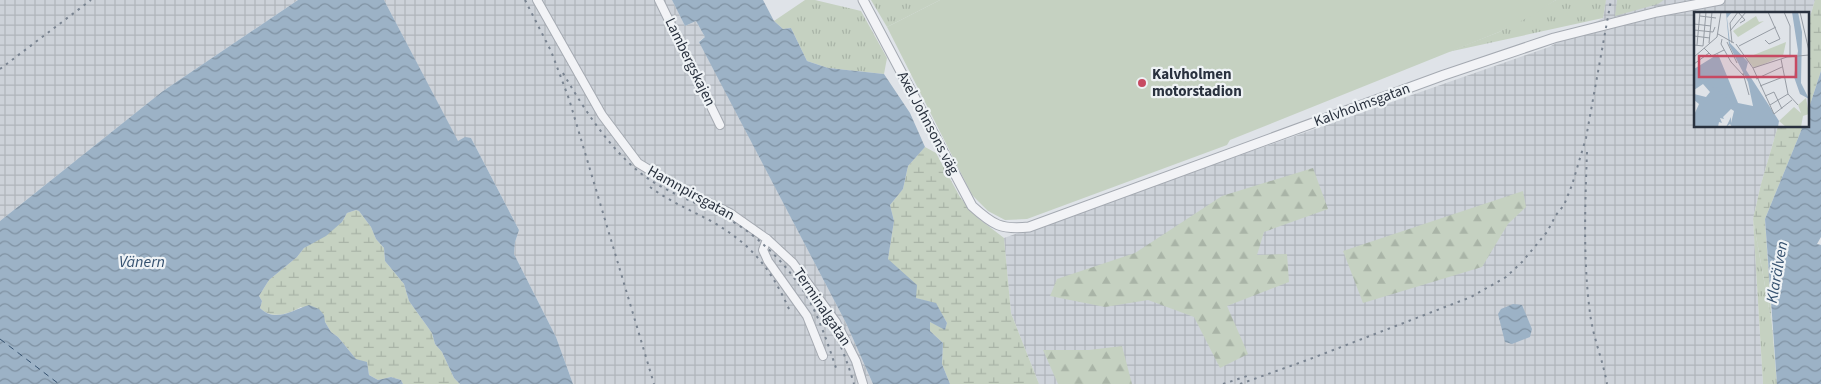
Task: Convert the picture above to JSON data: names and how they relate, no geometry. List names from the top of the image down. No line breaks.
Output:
{"streets":{"street":["Lambergskajen","Kalvholmsgatan","Axel Johnsons väg","Hamnpirsgatan","Terminalgatan"]},"crossings":[["Kalvholmsgatan","Axel Johnsons väg"],["Hamnpirsgatan","Terminalgatan"]],"water":["Vänern","Klarälven"],"places":["Kalvholmen motorstadion"]}
